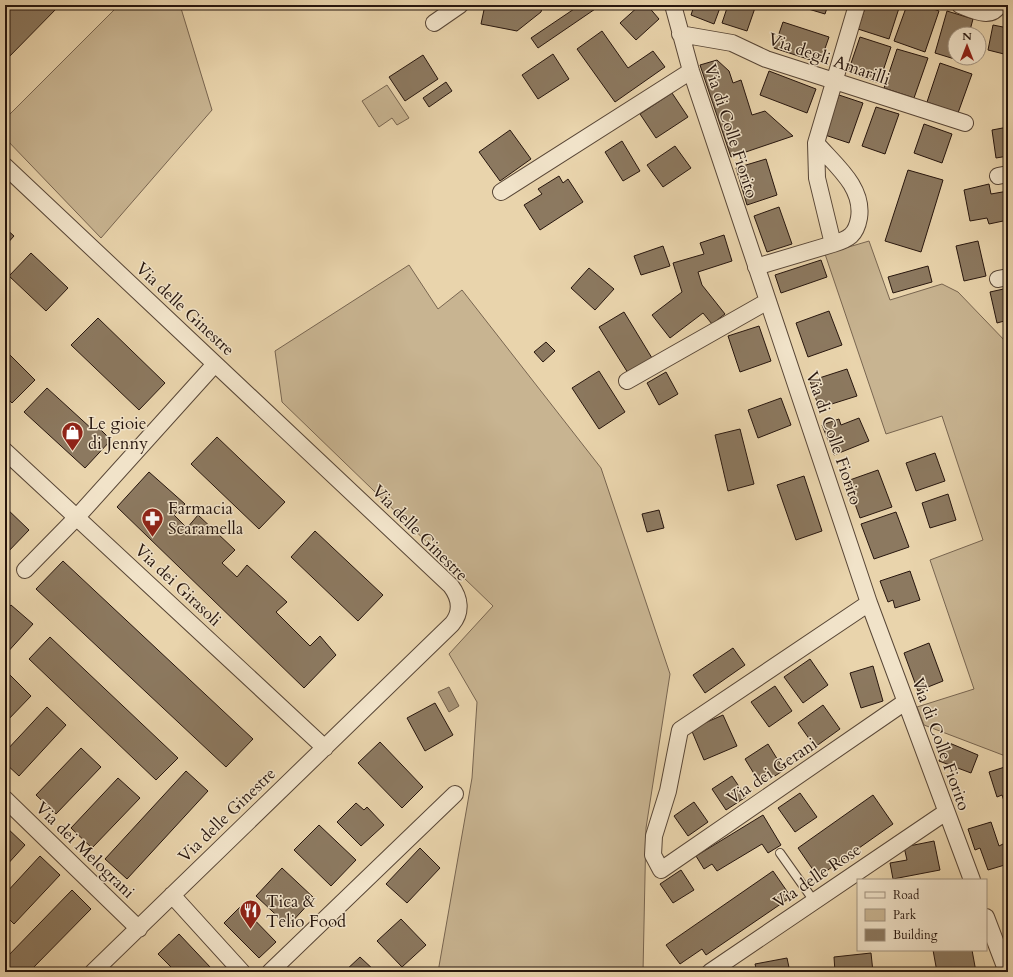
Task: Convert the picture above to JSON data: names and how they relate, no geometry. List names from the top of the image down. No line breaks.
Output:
{"streets":{"street":["Via degli Amarilli","Via di Colle Fiorito","Via delle Ginestre","Via dei Girasoli","Via dei Gerani","Via dei Melograni","Via delle Rose"]},"crossings":[["Via degli Amarilli","Via di Colle Fiorito"],["Via di Colle Fiorito","Via dei Gerani"],["Via di Colle Fiorito","Via delle Rose"],["Via delle Ginestre","Via dei Girasoli"],["Via delle Ginestre","Via dei Melograni"]],"places":{"shop":["Le gioie di Jenny"],"pharmacy":["Farmacia Scaramella"],"restaurant":["Tica & Telio Food"]},"legend":["Road","Park","Building"],"north":"top"}
